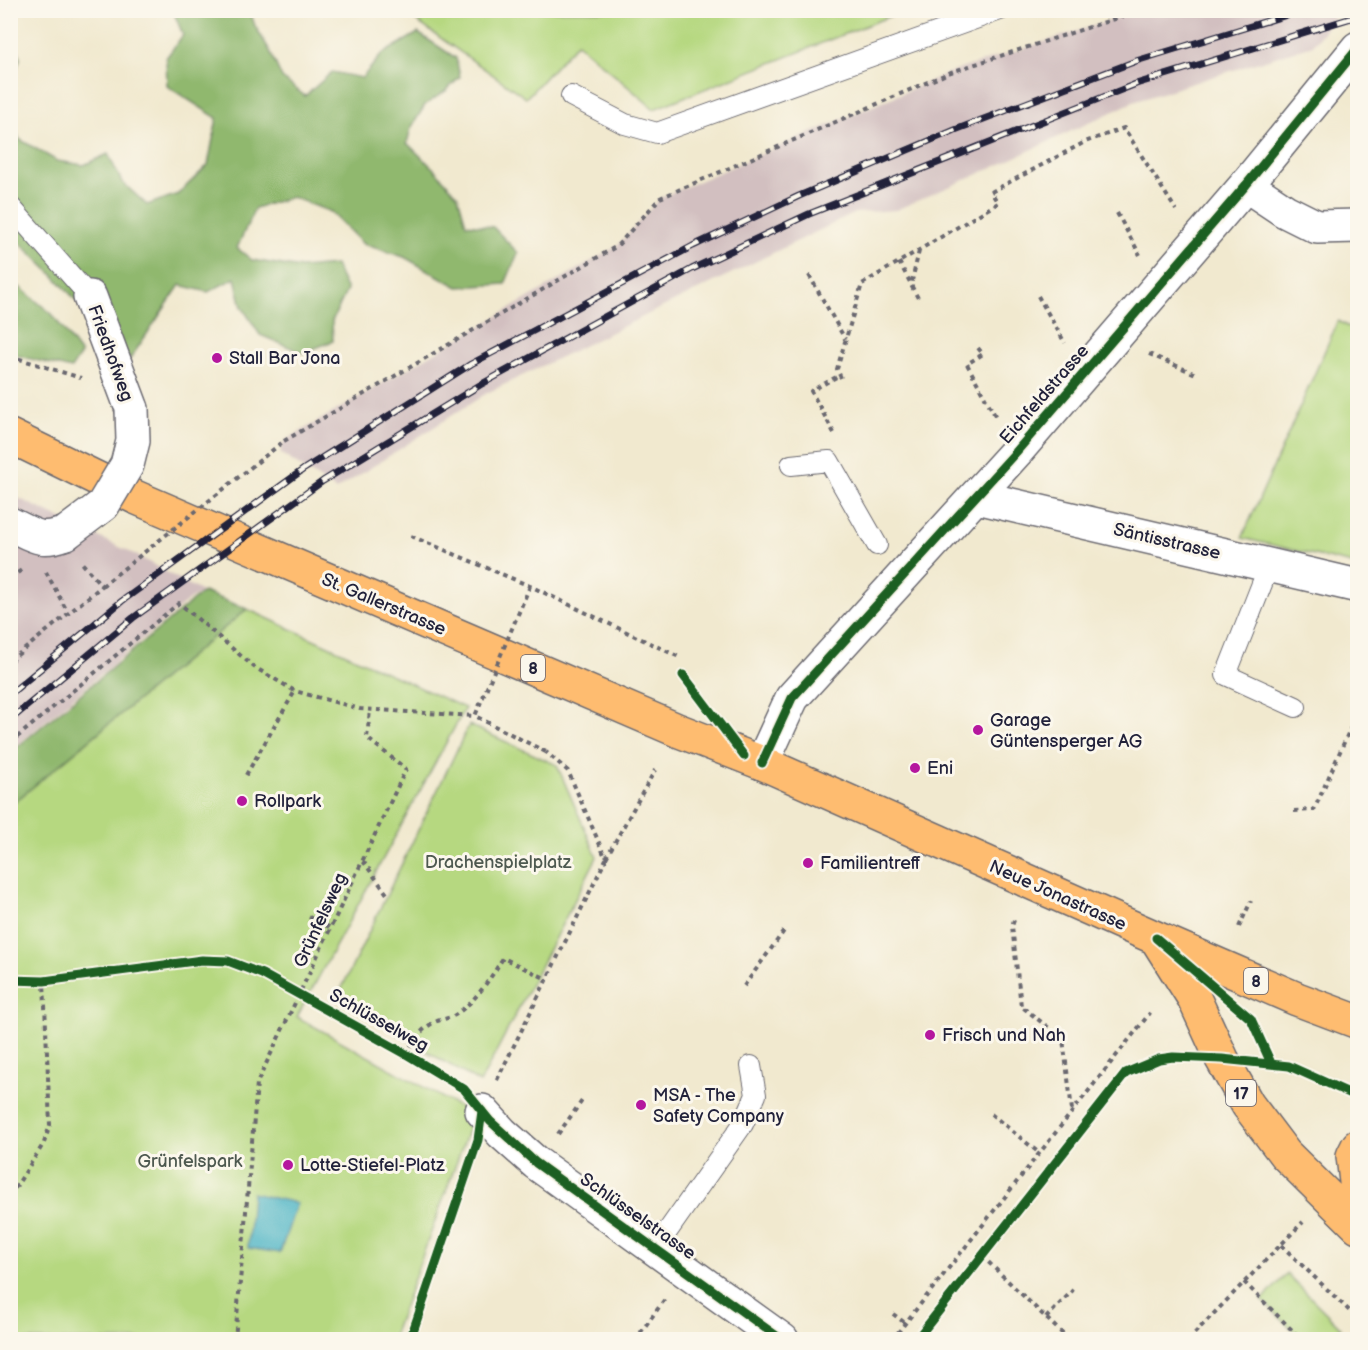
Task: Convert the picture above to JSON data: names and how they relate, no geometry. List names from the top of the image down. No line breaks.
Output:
{"streets":{"main road":["St. Gallerstrasse","8","Neue Jonastrasse","17"],"street":["Friedhofweg","Eichfeldstrasse","Säntisstrasse","Schlüsselstrasse"],"path":["Grünfelsweg"],"cycle path":["Schlüsselweg"]},"crossings":[["Eichfeldstrasse","Säntisstrasse"],["Eichfeldstrasse","St. Gallerstrasse"],["Eichfeldstrasse","Neue Jonastrasse"],["St. Gallerstrasse","Neue Jonastrasse"],["Neue Jonastrasse","17"],["Grünfelsweg","Schlüsselweg"]],"parks":["Drachenspielplatz","Grünfelspark"],"places":["Stall Bar Jona","Garage Güntensperger AG","Eni","Rollpark","Familientreff","Frisch und Nah","MSA - The Safety Company","Lotte-Stiefel-Platz"]}
